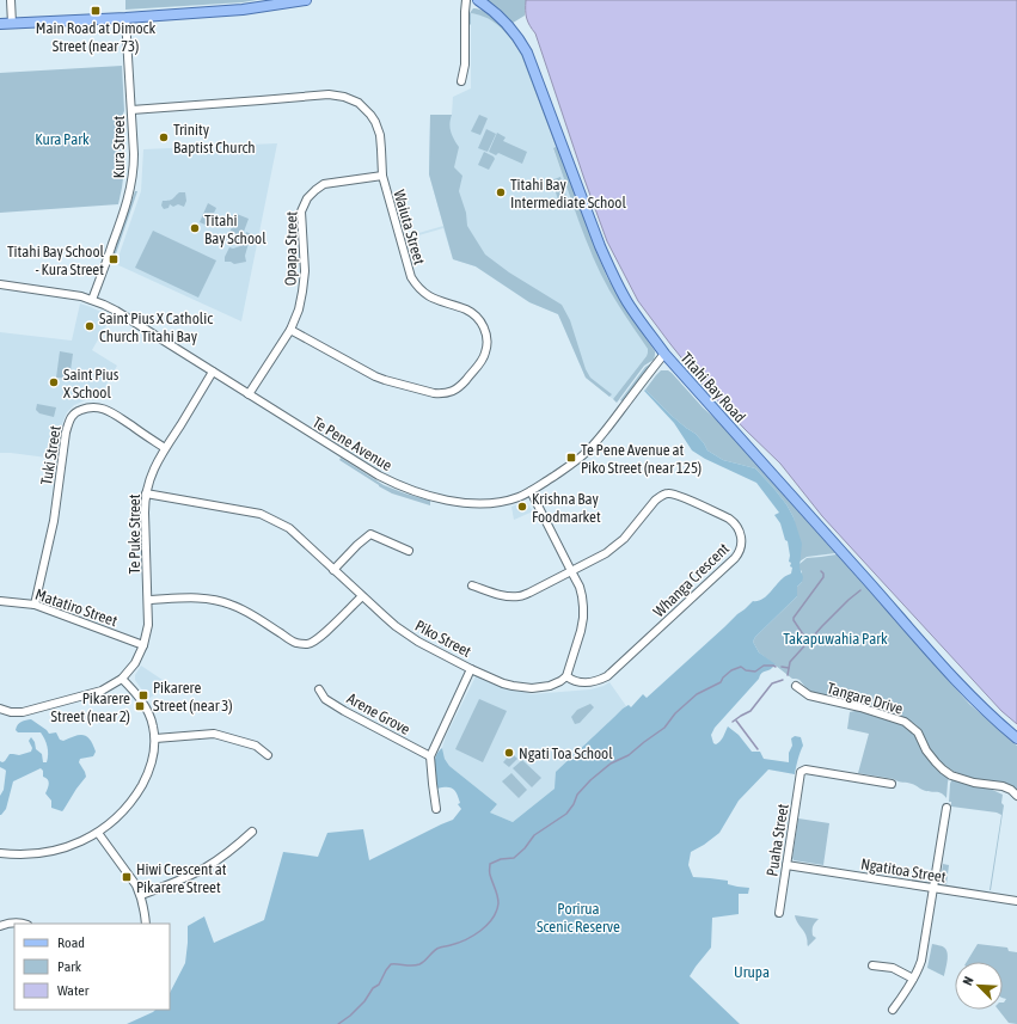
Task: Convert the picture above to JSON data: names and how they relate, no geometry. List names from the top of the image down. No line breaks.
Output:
{"streets":{"main road":["Titahi Bay Road"],"street":["Kura Street","Waiuta Street","Opapa Street","Te Pene Avenue","Tuki Street","Te Puke Street","Whanga Crescent","Matatiro Street","Piko Street","Tangare Drive","Arene Grove","Puaha Street","Ngatitoa Street"]},"crossings":[["Kura Street","Waiuta Street"],["Kura Street","Te Pene Avenue"],["Waiuta Street","Opapa Street"],["Opapa Street","Te Pene Avenue"],["Titahi Bay Road","Te Pene Avenue"],["Te Pene Avenue","Te Puke Street"],["Tuki Street","Te Puke Street"],["Tuki Street","Matatiro Street"],["Te Puke Street","Matatiro Street"],["Te Puke Street","Piko Street"],["Whanga Crescent","Piko Street"],["Puaha Street","Ngatitoa Street"]],"parks":["Kura Park","Takapuwahia Park","Porirua Scenic Reserve","Urupa"],"places":{"transit":["Main Road at Dimock Street (near 73)","Titahi Bay School - Kura Street","Te Pene Avenue at Piko Street (near 125)","Pikarere Street (near 3)","Pikarere Street (near 2)","Hiwi Crescent at Pikarere Street"],"other":["Trinity Baptist Church","Titahi Bay Intermediate School","Titahi Bay School","Saint Pius X Catholic Church Titahi Bay","Saint Pius X School","Krishna Bay Foodmarket","Ngati Toa School"]},"legend":["Road","Park","Water"],"north":"top left"}
